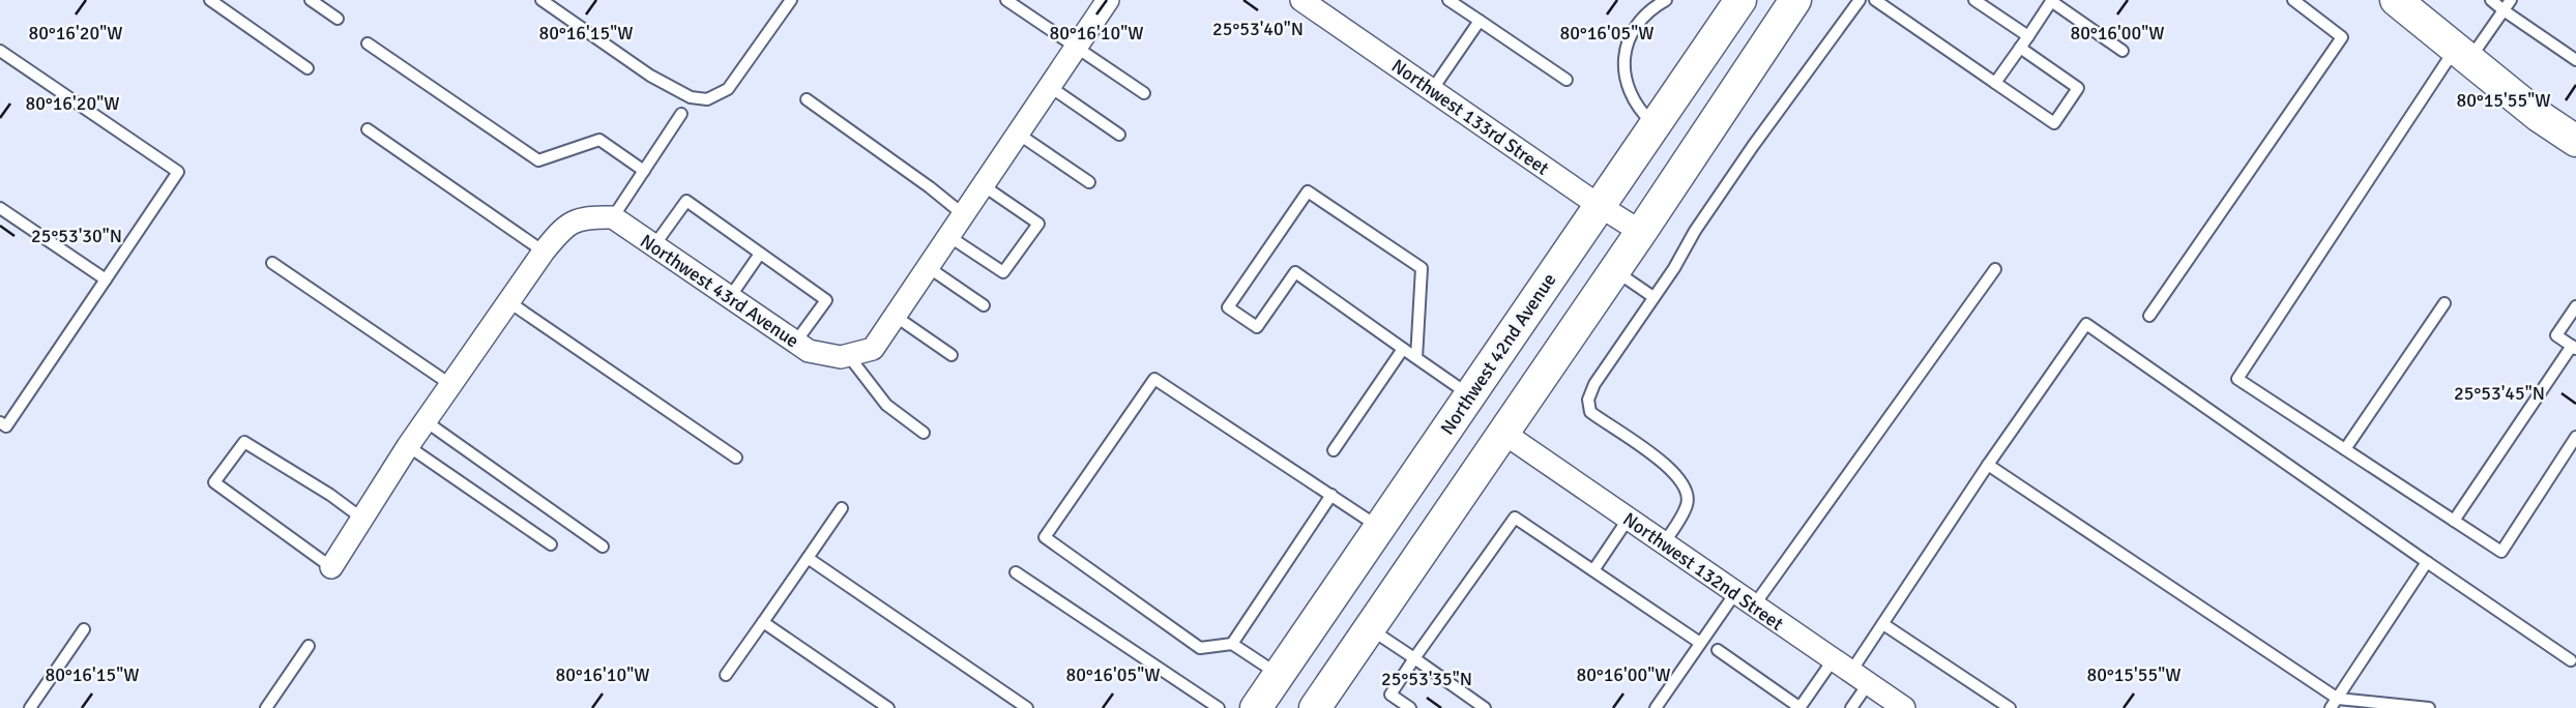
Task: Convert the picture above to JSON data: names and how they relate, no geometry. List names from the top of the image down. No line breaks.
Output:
{"streets":{"main road":["Northwest 42nd Avenue"],"street":["Northwest 133rd Street","Northwest 43rd Avenue","Northwest 132nd Street"]},"crossings":[["Northwest 133rd Street","Northwest 42nd Avenue"]],"coordinates":["25°53'40\"N","80°16'15\"W","80°16'10\"W","80°16'05\"W","80°16'00\"W","80°16'20\"W","80°15'55\"W","25°53'30\"N","25°53'45\"N","25°53'35\"N"]}
